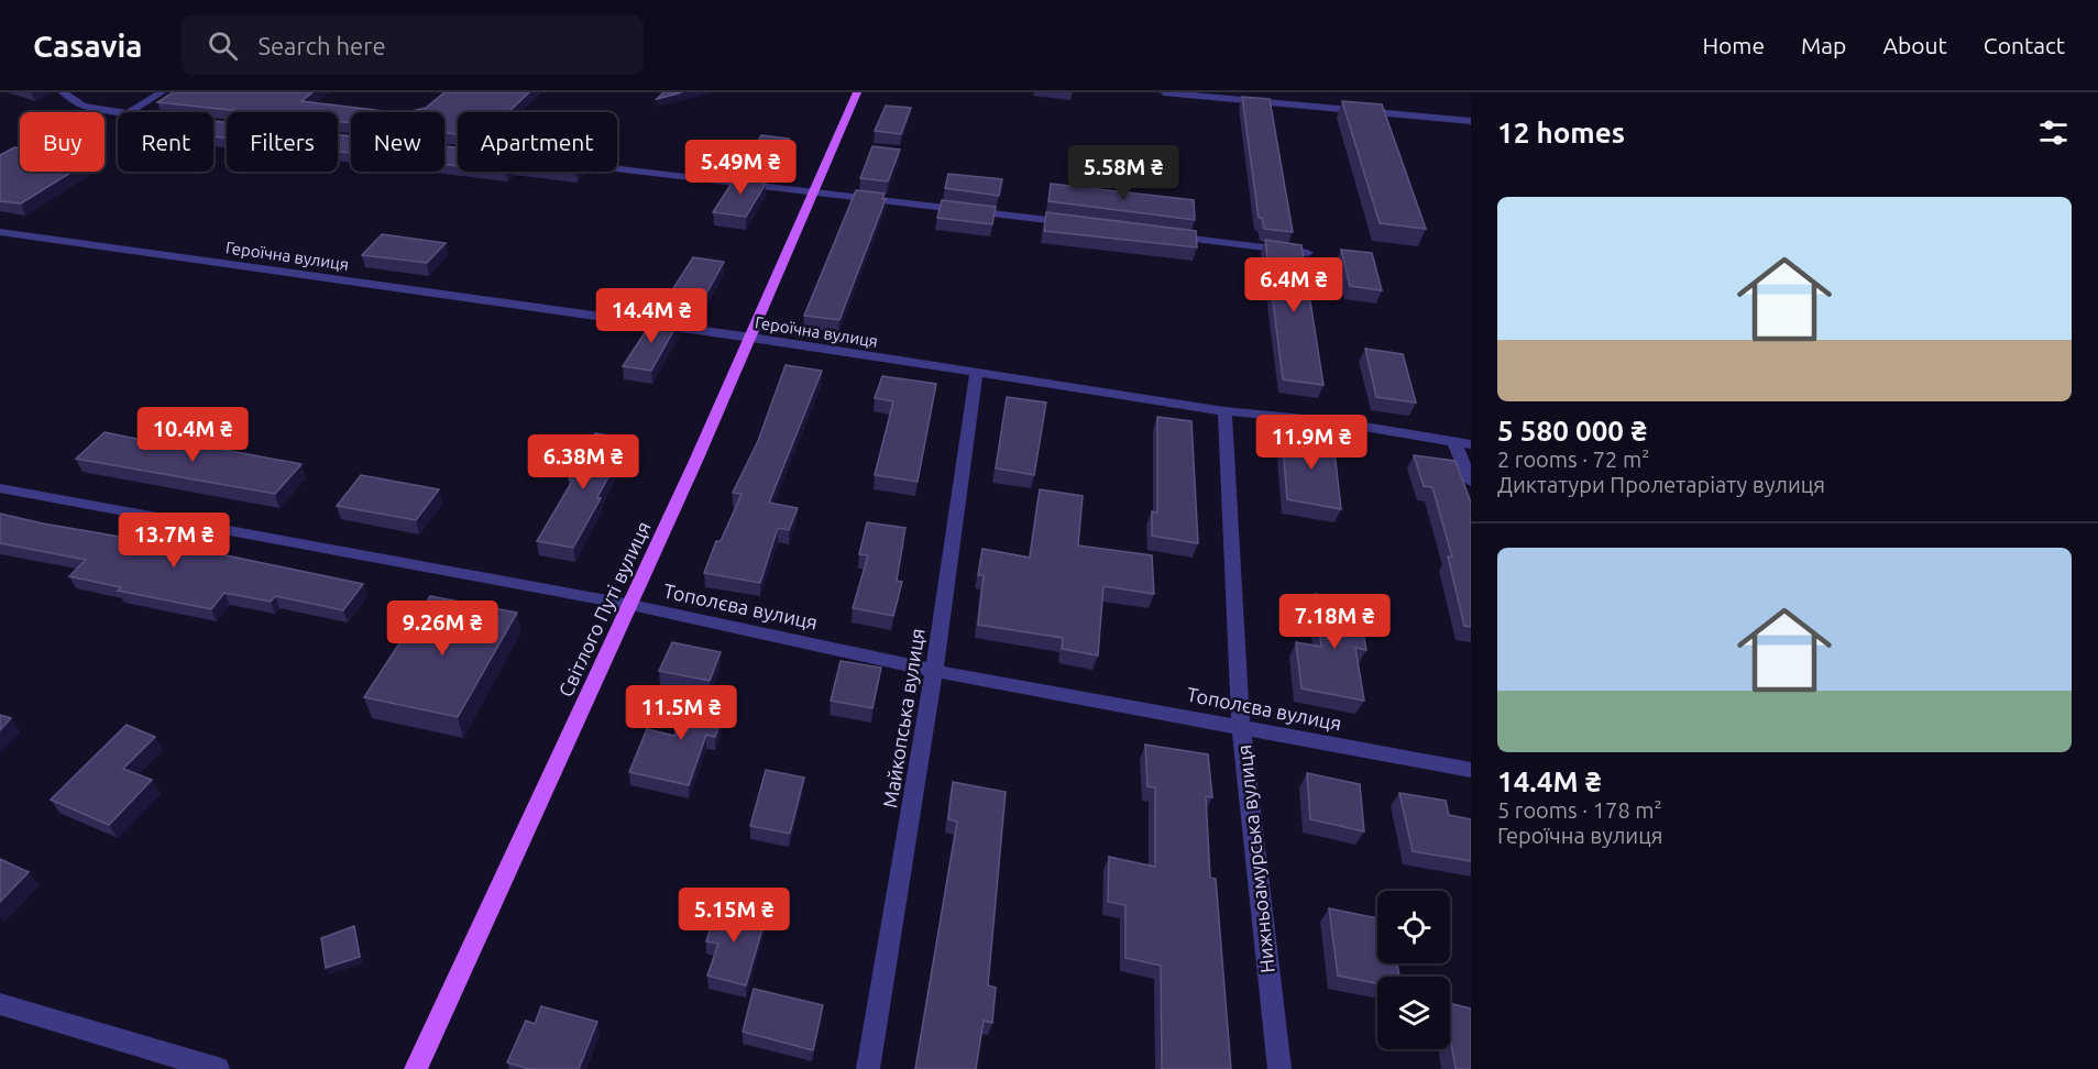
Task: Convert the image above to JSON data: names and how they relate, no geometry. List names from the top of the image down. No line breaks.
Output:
{"streets":{"main road":["Світлого Путі вулиця"],"street":["Героїчна вулиця","Тополєва вулиця","Майкопська вулиця","Нижньоамурська вулиця"]},"crossings":[["Героїчна вулиця","Світлого Путі вулиця"],["Героїчна вулиця","Майкопська вулиця"],["Героїчна вулиця","Нижньоамурська вулиця"],["Тополєва вулиця","Світлого Путі вулиця"],["Тополєва вулиця","Майкопська вулиця"],["Тополєва вулиця","Нижньоамурська вулиця"]],"page":{"header":"Casavia","search":"Search here","nav":["Home","Map","About","Contact"],"heading":"12 homes","chip":["Buy","Rent","Filters","New","Apartment"],"price":["5.49M ₴","5.58M ₴","6.4M ₴","14.4M ₴","10.4M ₴","11.9M ₴","6.38M ₴","13.7M ₴","7.18M ₴","9.26M ₴","11.5M ₴","5.15M ₴"],"list":[{"name":"5 580 000 ₴","note":"2 rooms · 72 m² · Диктатури Пролетаріату вулиця"},{"name":"14.4M ₴","note":"5 rooms · 178 m² · Героїчна вулиця"}]}}
